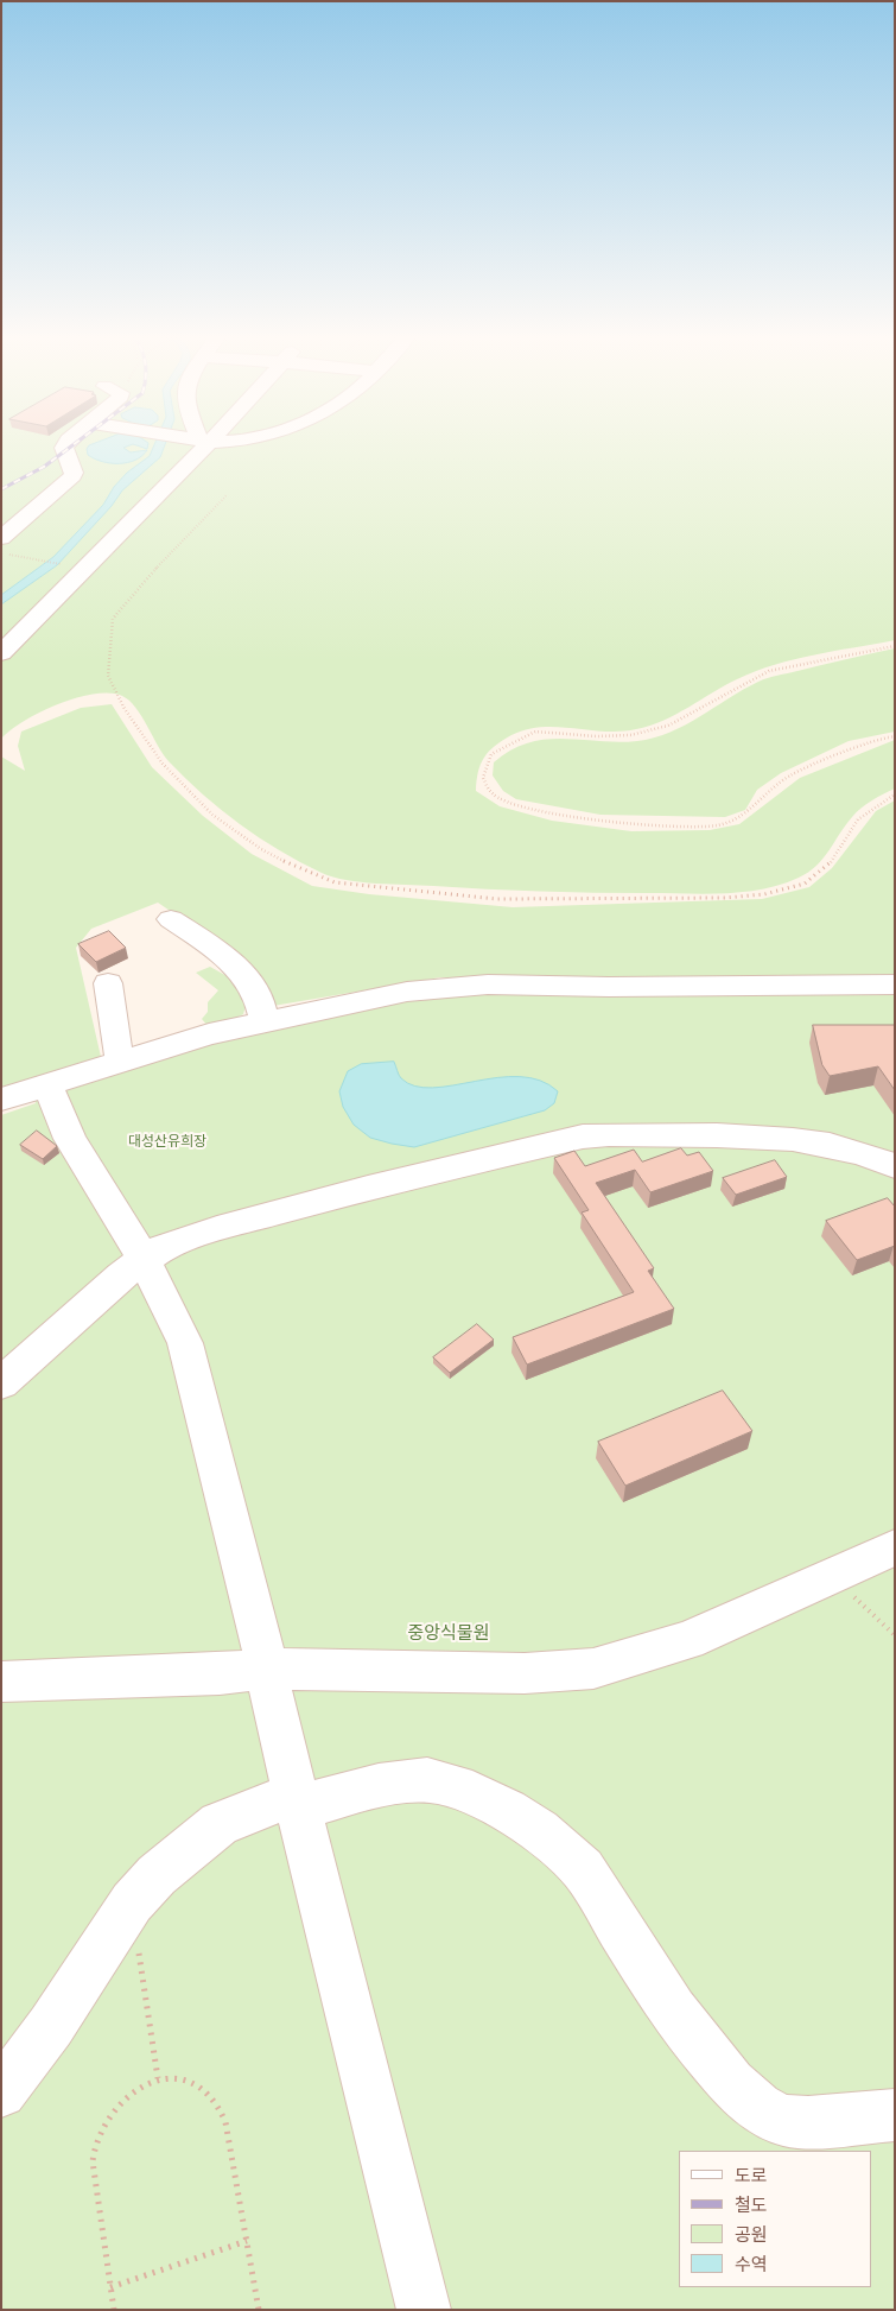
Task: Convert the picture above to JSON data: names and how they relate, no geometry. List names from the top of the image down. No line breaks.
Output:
{"parks":["대성산유희장","중앙식물원"],"legend":["도로","철도","공원","수역"]}
